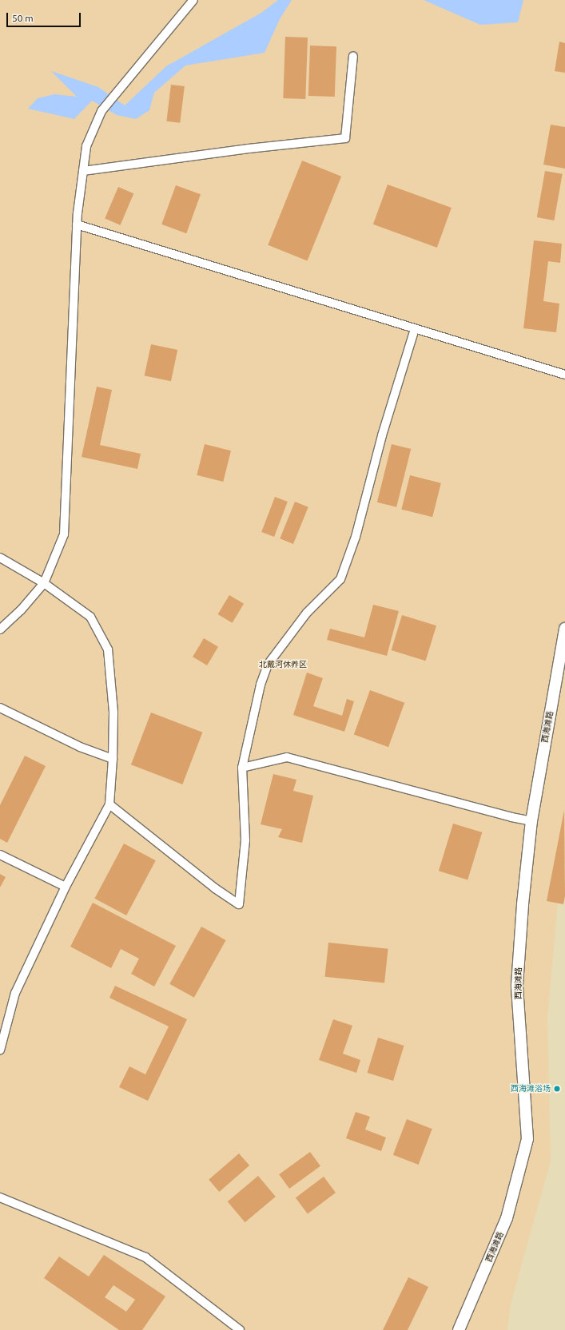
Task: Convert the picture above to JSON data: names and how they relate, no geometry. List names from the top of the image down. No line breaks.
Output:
{"streets":{"main road":["西海滩路"]},"parks":["北戴河休养区"],"places":["西海滩浴场"],"scale_bar":"50 m"}
